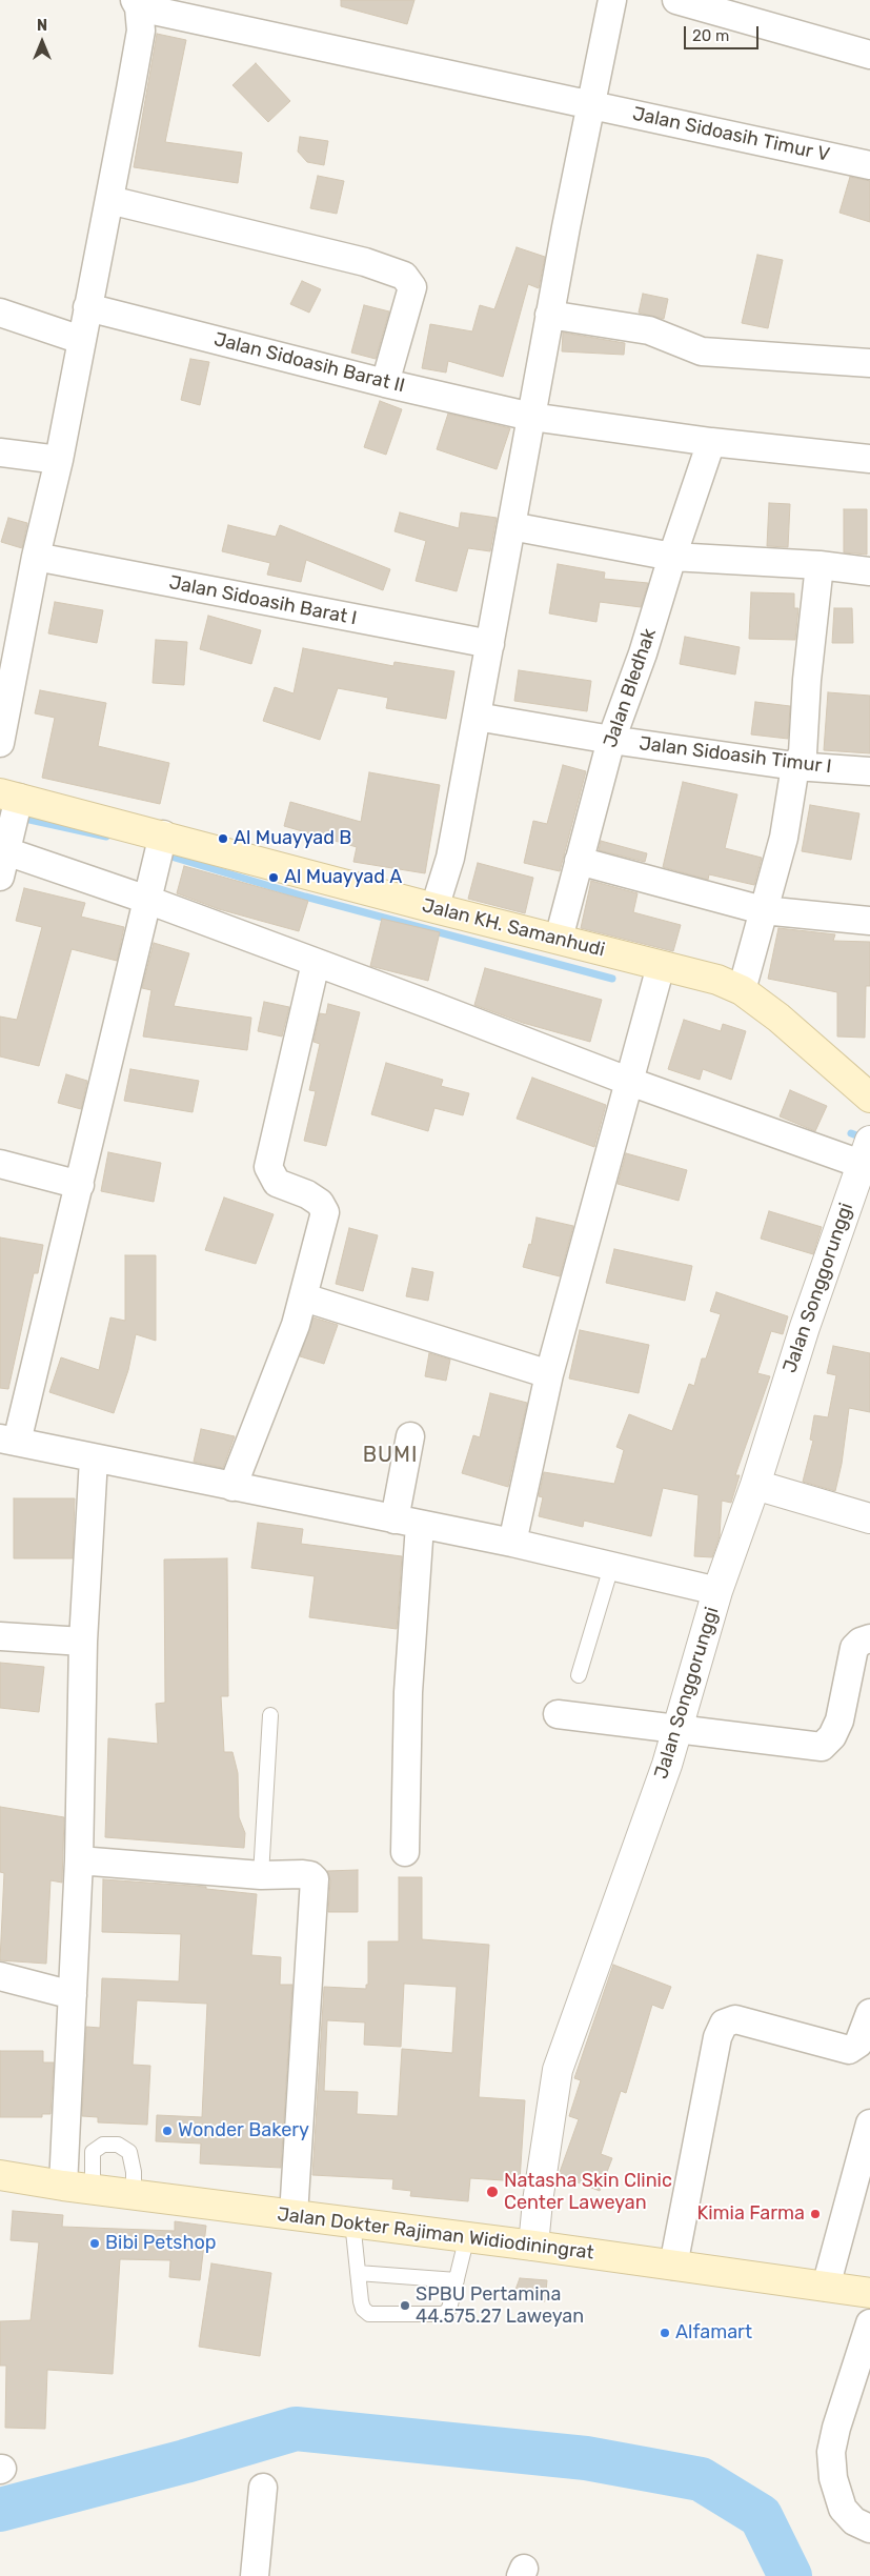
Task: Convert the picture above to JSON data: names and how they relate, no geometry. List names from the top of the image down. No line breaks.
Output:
{"streets":{"main road":["Jalan KH. Samanhudi","Jalan Dokter Rajiman Widiodiningrat"],"street":["Jalan Sidoasih Timur V","Jalan Sidoasih Barat II","Jalan Sidoasih Barat I","Jalan Bledhak","Jalan Sidoasih Timur I","Jalan Songgorunggi"]},"crossings":[["Jalan Sidoasih Barat II","Jalan Bledhak"],["Jalan Bledhak","Jalan Sidoasih Timur I"],["Jalan Bledhak","Jalan KH. Samanhudi"],["Jalan Songgorunggi","Jalan Dokter Rajiman Widiodiningrat"]],"districts":["BUMI"],"places":["Al Muayyad B","Al Muayyad A","Wonder Bakery","Natasha Skin Clinic Center Laweyan","Kimia Farma","Bibi Petshop","SPBU Pertamina 44.575.27 Laweyan","Alfamart"],"scale_bar":"20 m","north":"top"}
